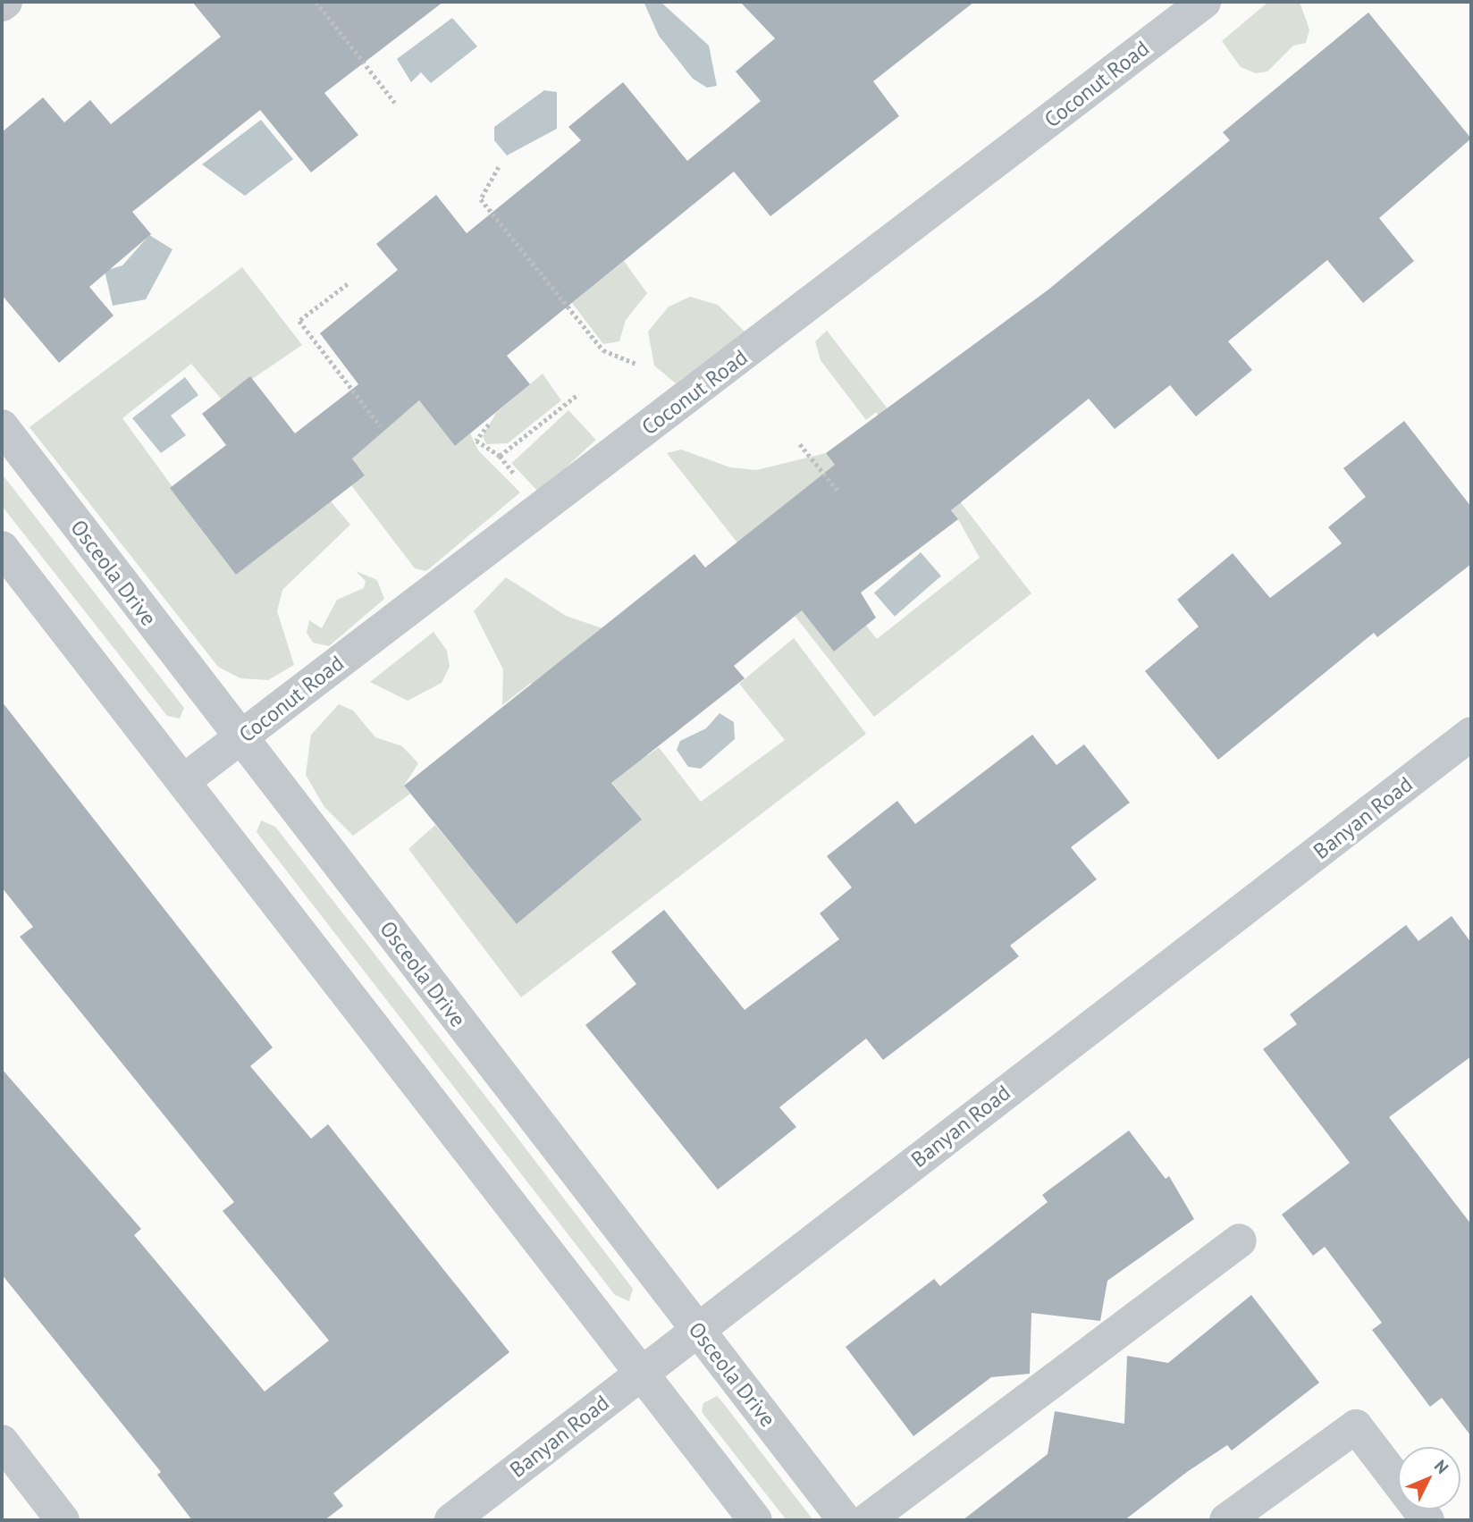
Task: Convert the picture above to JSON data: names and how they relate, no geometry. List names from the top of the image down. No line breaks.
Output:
{"streets":{"street":["Coconut Road","Osceola Drive","Banyan Road"]},"crossings":[["Coconut Road","Osceola Drive"],["Osceola Drive","Banyan Road"]],"north":"top right"}
